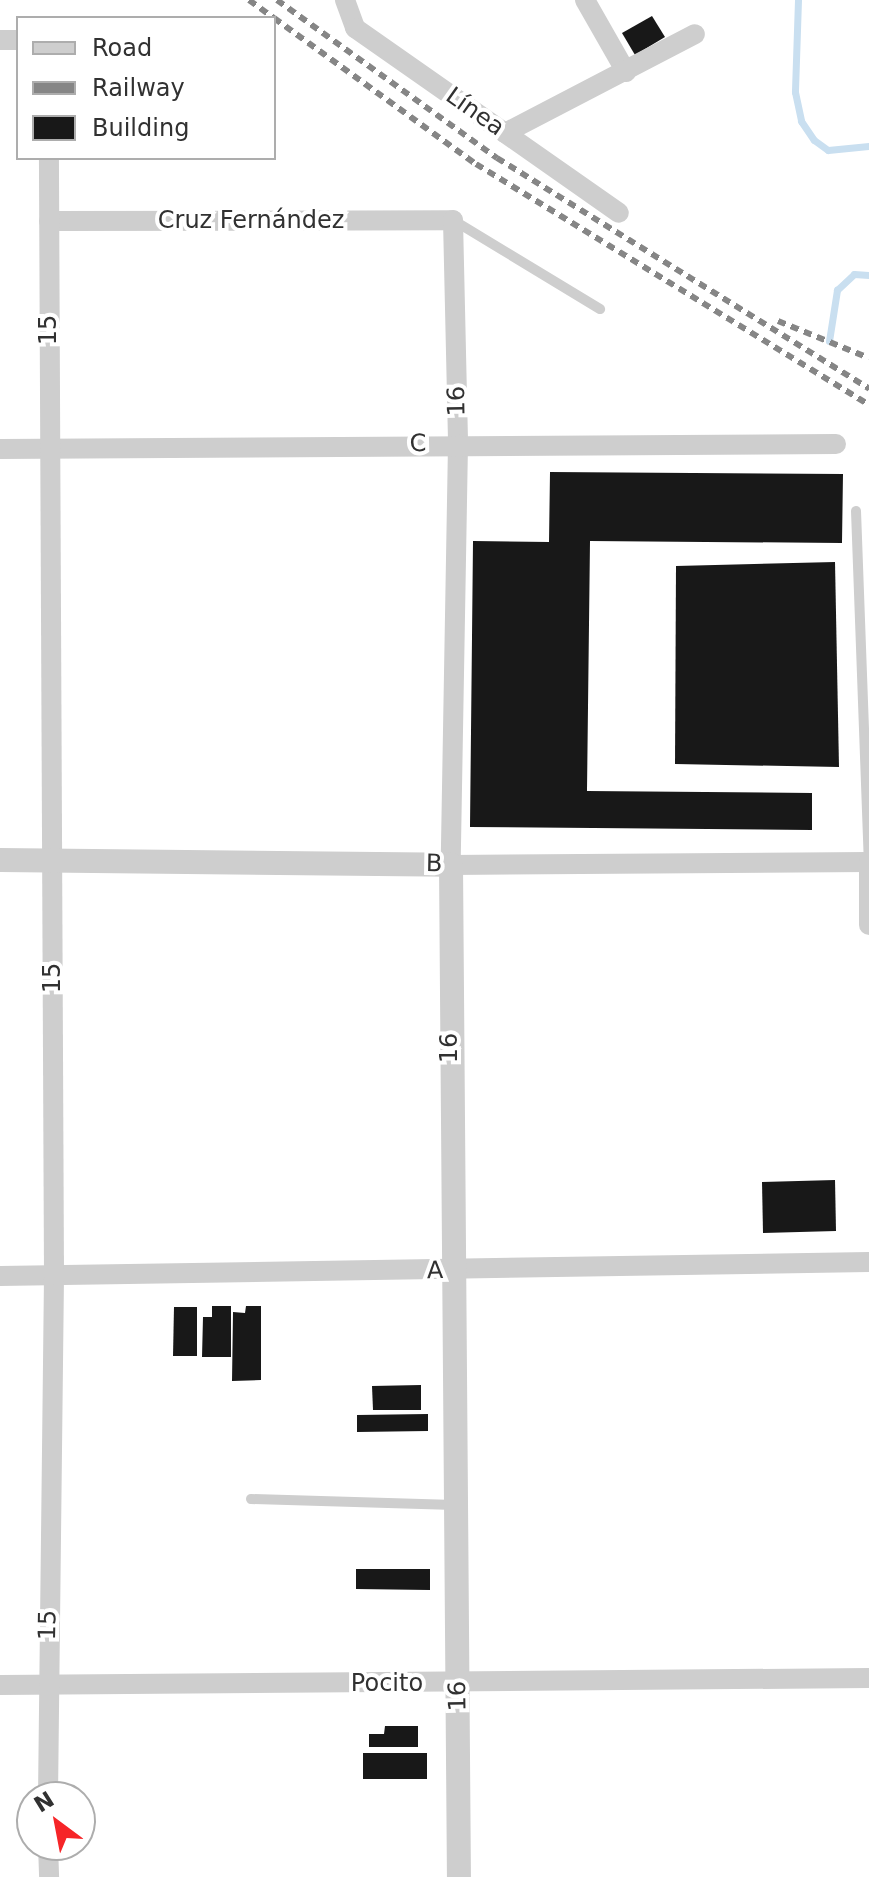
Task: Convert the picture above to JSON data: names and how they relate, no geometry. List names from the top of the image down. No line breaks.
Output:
{"streets":{"street":["Línea","Cruz Fernández","15","16","C","B","A","Pocito"]},"crossings":[["Cruz Fernández","15"],["Cruz Fernández","16"],["15","C"],["15","B"],["15","A"],["15","Pocito"],["16","C"],["16","B"],["16","A"],["16","Pocito"]],"legend":["Road","Railway","Building"],"north":"top left"}
